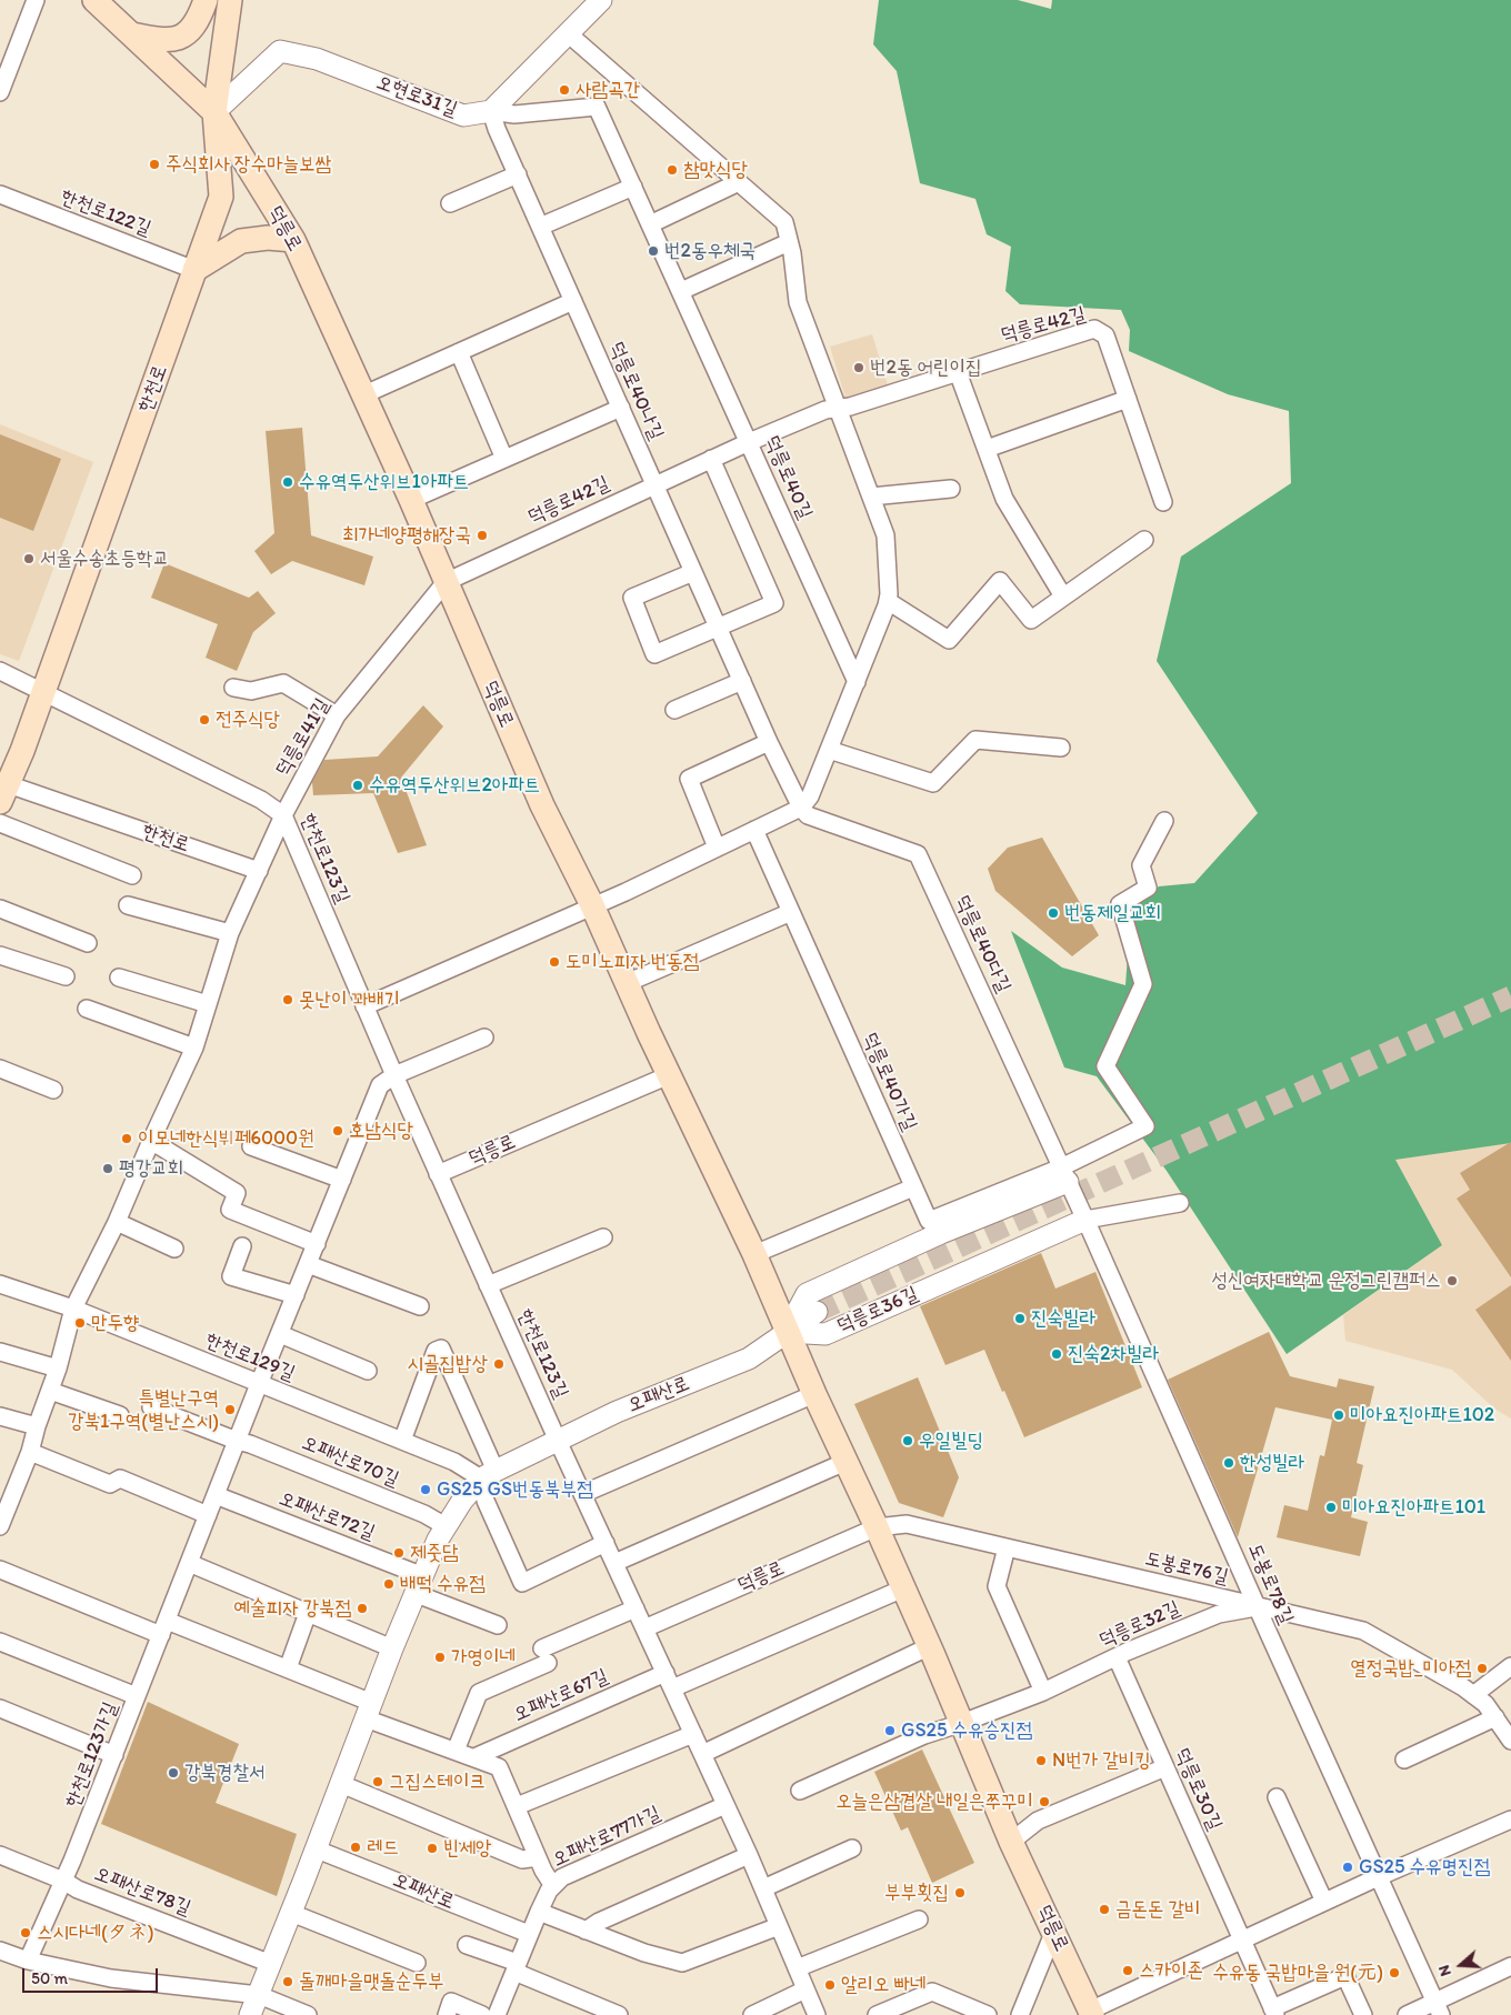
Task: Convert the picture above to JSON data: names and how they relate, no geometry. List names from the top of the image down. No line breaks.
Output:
{"streets":{"main road":["덕릉로","한천로"],"street":["오현로31길","한천로122길","덕릉로42길","덕릉로40나길","덕릉로40길","덕릉로41길","한천로123길","덕릉로40다길","덕릉로40가길","덕릉로36길","한천로129길","오패산로","오패산로70길","오패산로72길","도봉로76길","도봉로78길","덕릉로32길","오패산로67길","한천로123가길","덕릉로30길","오패산로77가길","오패산로78길"]},"crossings":[["오현로31길","덕릉로"],["오현로31길","한천로"],["오현로31길","덕릉로40나길"],["오현로31길","덕릉로40길"],["한천로122길","한천로"],["덕릉로","덕릉로42길"],["덕릉로","한천로"],["덕릉로","덕릉로41길"],["덕릉로","한천로123길"],["덕릉로","덕릉로36길"],["덕릉로","오패산로"],["덕릉로","도봉로76길"],["덕릉로","덕릉로32길"],["덕릉로42길","덕릉로40나길"],["덕릉로42길","덕릉로40길"],["덕릉로42길","덕릉로41길"],["한천로","덕릉로41길"],["한천로","한천로123길"],["덕릉로40나길","덕릉로40길"],["덕릉로40나길","덕릉로40다길"],["덕릉로41길","한천로123길"],["덕릉로41길","한천로129길"],["한천로123길","오패산로"],["한천로123길","한천로123가길"],["덕릉로40다길","덕릉로40가길"],["덕릉로40다길","도봉로78길"],["덕릉로40가길","도봉로78길"],["덕릉로36길","오패산로"],["덕릉로36길","도봉로78길"],["한천로129길","오패산로"],["한천로129길","한천로123가길"],["오패산로","오패산로70길"],["오패산로","오패산로72길"],["오패산로","오패산로77가길"],["오패산로","오패산로78길"],["오패산로70길","한천로123가길"],["오패산로72길","한천로123가길"],["도봉로76길","도봉로78길"],["도봉로76길","덕릉로32길"],["도봉로78길","덕릉로32길"],["덕릉로32길","덕릉로30길"],["한천로123가길","오패산로78길"]],"places":["사람곡간","주식회사 장수마늘보쌈","참맛식당","번2동우체국","번2동 어린이집","수유역두산위브1아파트","최가네양평해장국","서울수송초등학교","전주식당","수유역두산위브2아파트","번동제일교회","도미노피자 번동점","못난이 꽈배기","호남식당","이모네한식뷔페6000원","평강교회","성신여자대학교 운정그린캠퍼스","진숙빌라","만두향","진숙2차빌라","시골집밥상","특별난구역 강북1구역(별난스시)","미아요진아파트102","우일빌딩","한성빌라","GS25 GS번동북부점","미아요진아파트101","제줏담","배떡 수유점","예술피자 강북점","가영이네","열정국밥_미아점","GS25 수유승진점","N번가 갈비킹","강북경찰서","그집스테이크","오늘은삼겹살 내일은쭈꾸미","레드","빈세앙","GS25 수유명진점","부부횟집","금돈돈 갈비","스시다네(タネ)","스카이존","수유동 국밥마을 원(元)","돌깨마을맷돌순두부","알리오 빠네"],"scale_bar":"50 m","north":"left"}
